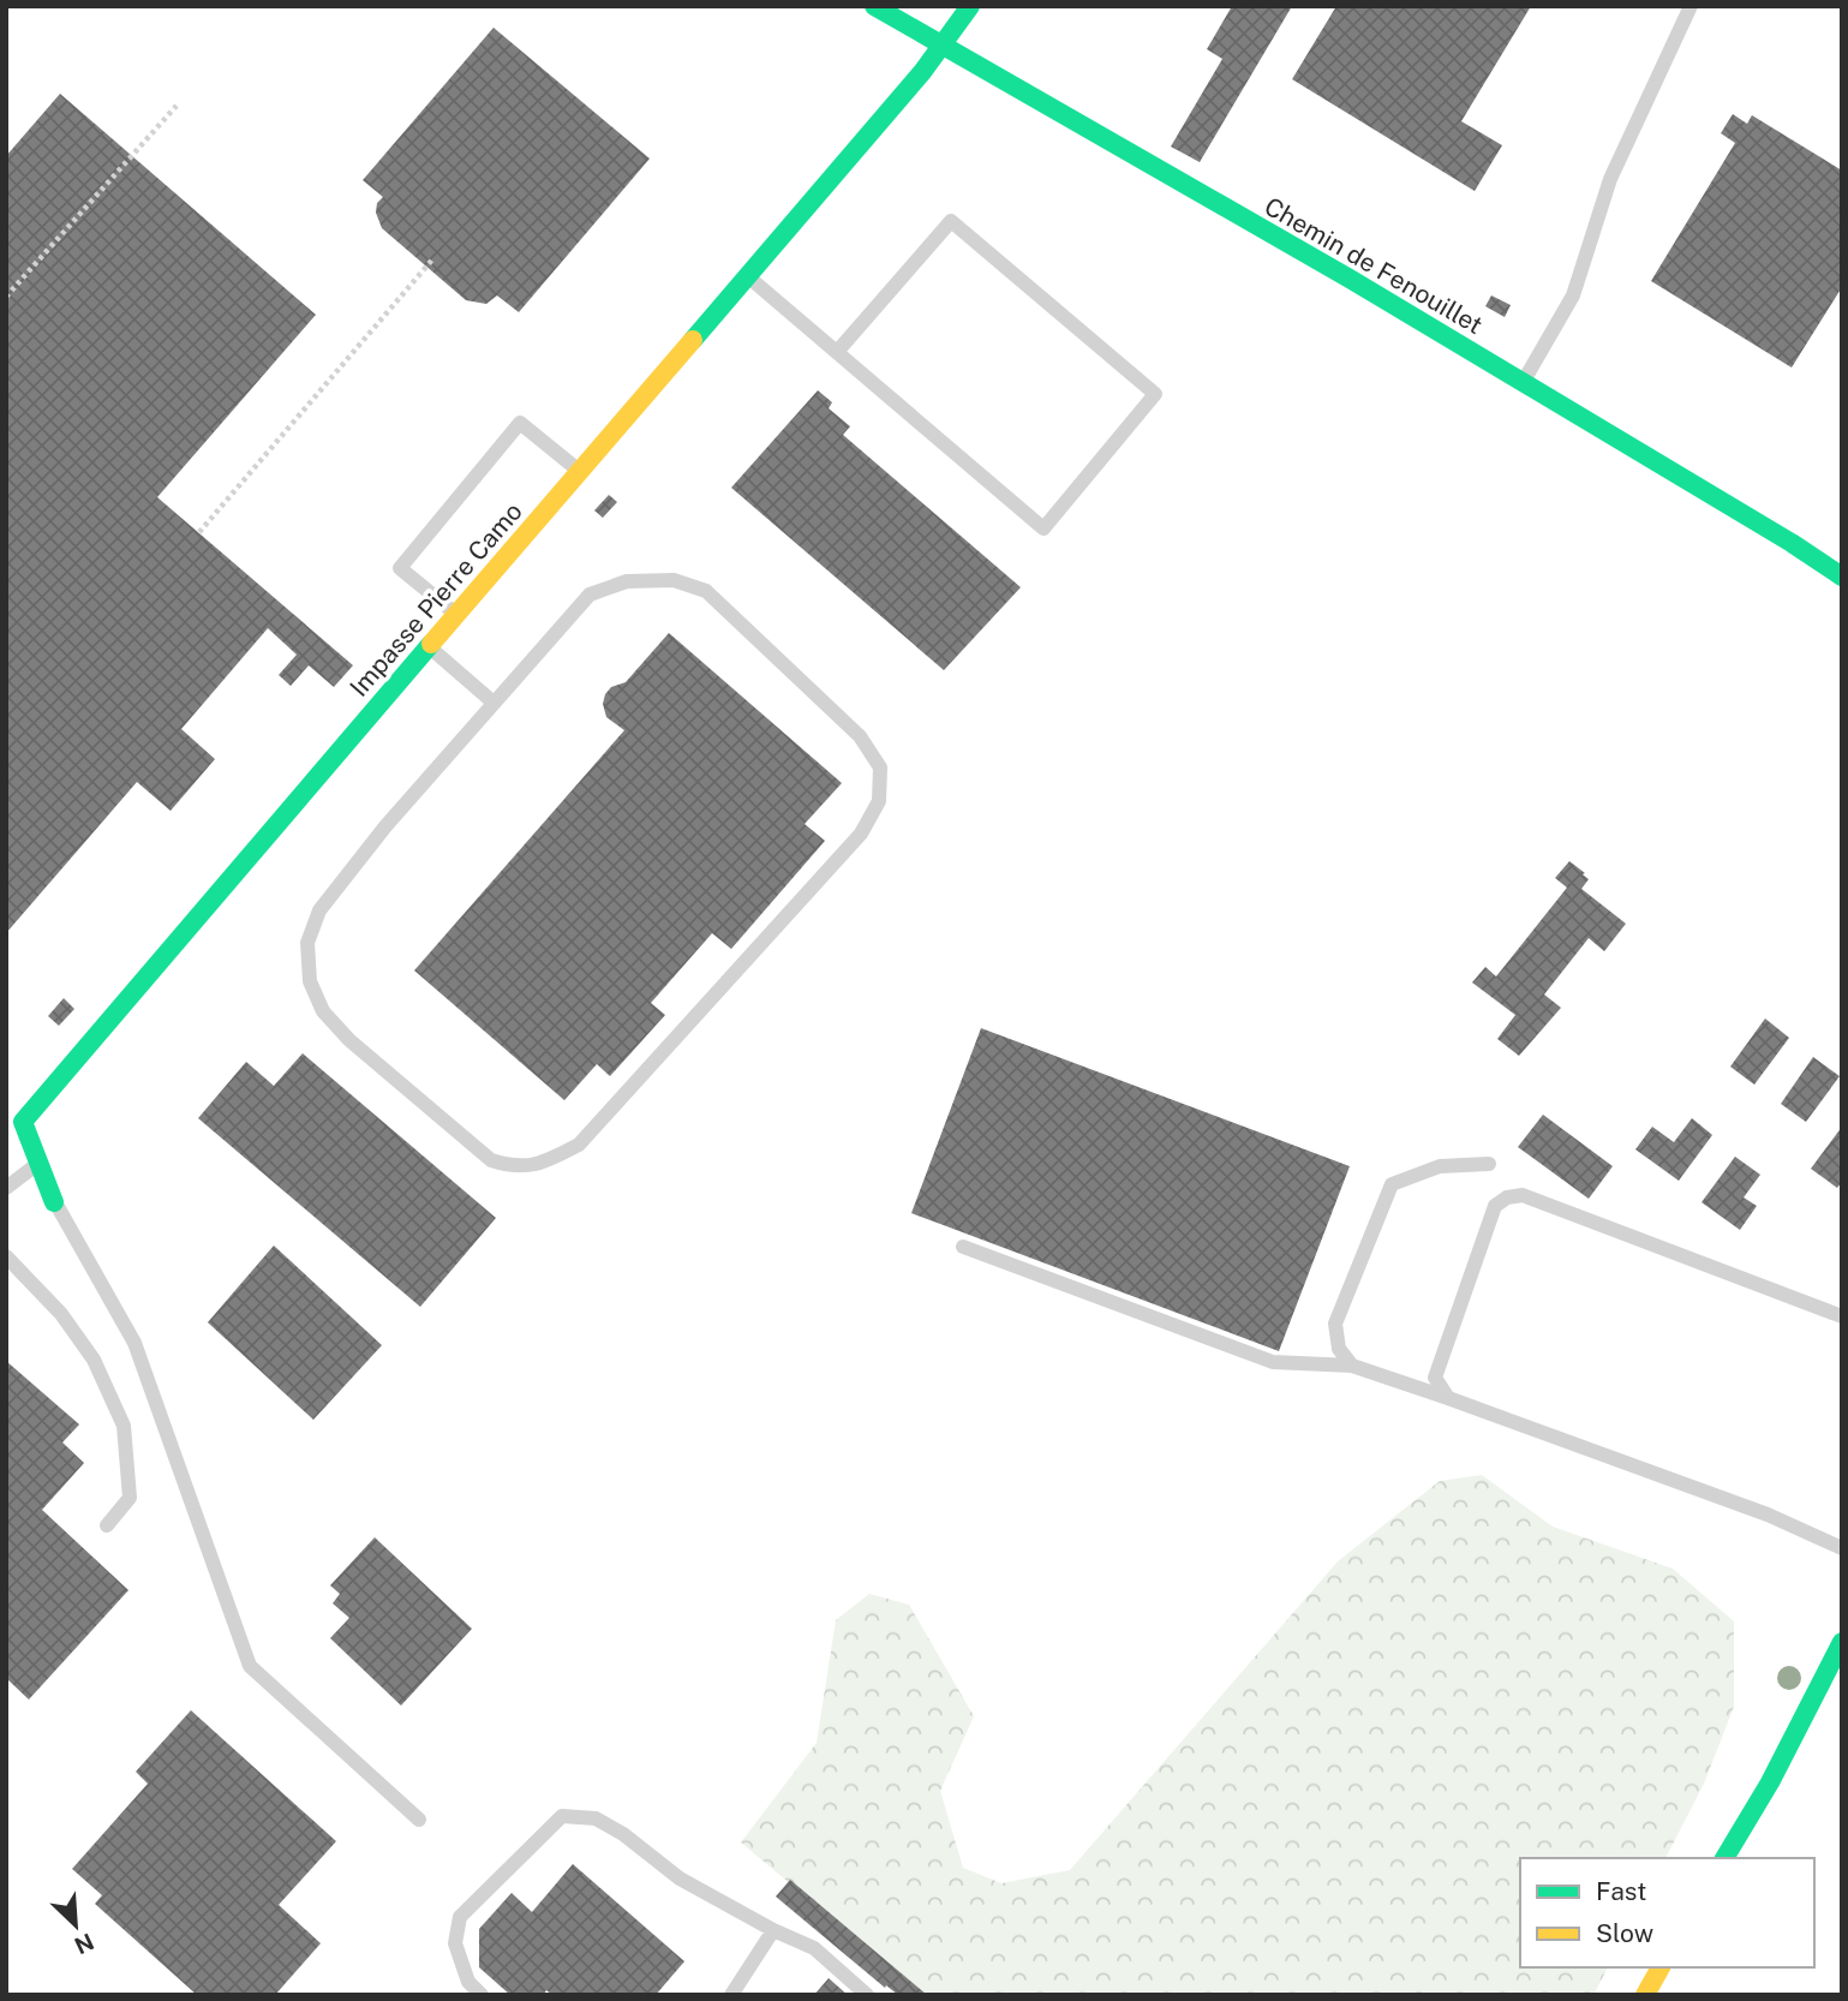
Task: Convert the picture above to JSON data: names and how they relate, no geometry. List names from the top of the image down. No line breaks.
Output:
{"streets":{"street":["Chemin de Fenouillet","Impasse Pierre Camo"]},"crossings":[["Chemin de Fenouillet","Impasse Pierre Camo"]],"legend":["Fast","Slow"],"north":"bottom right"}
